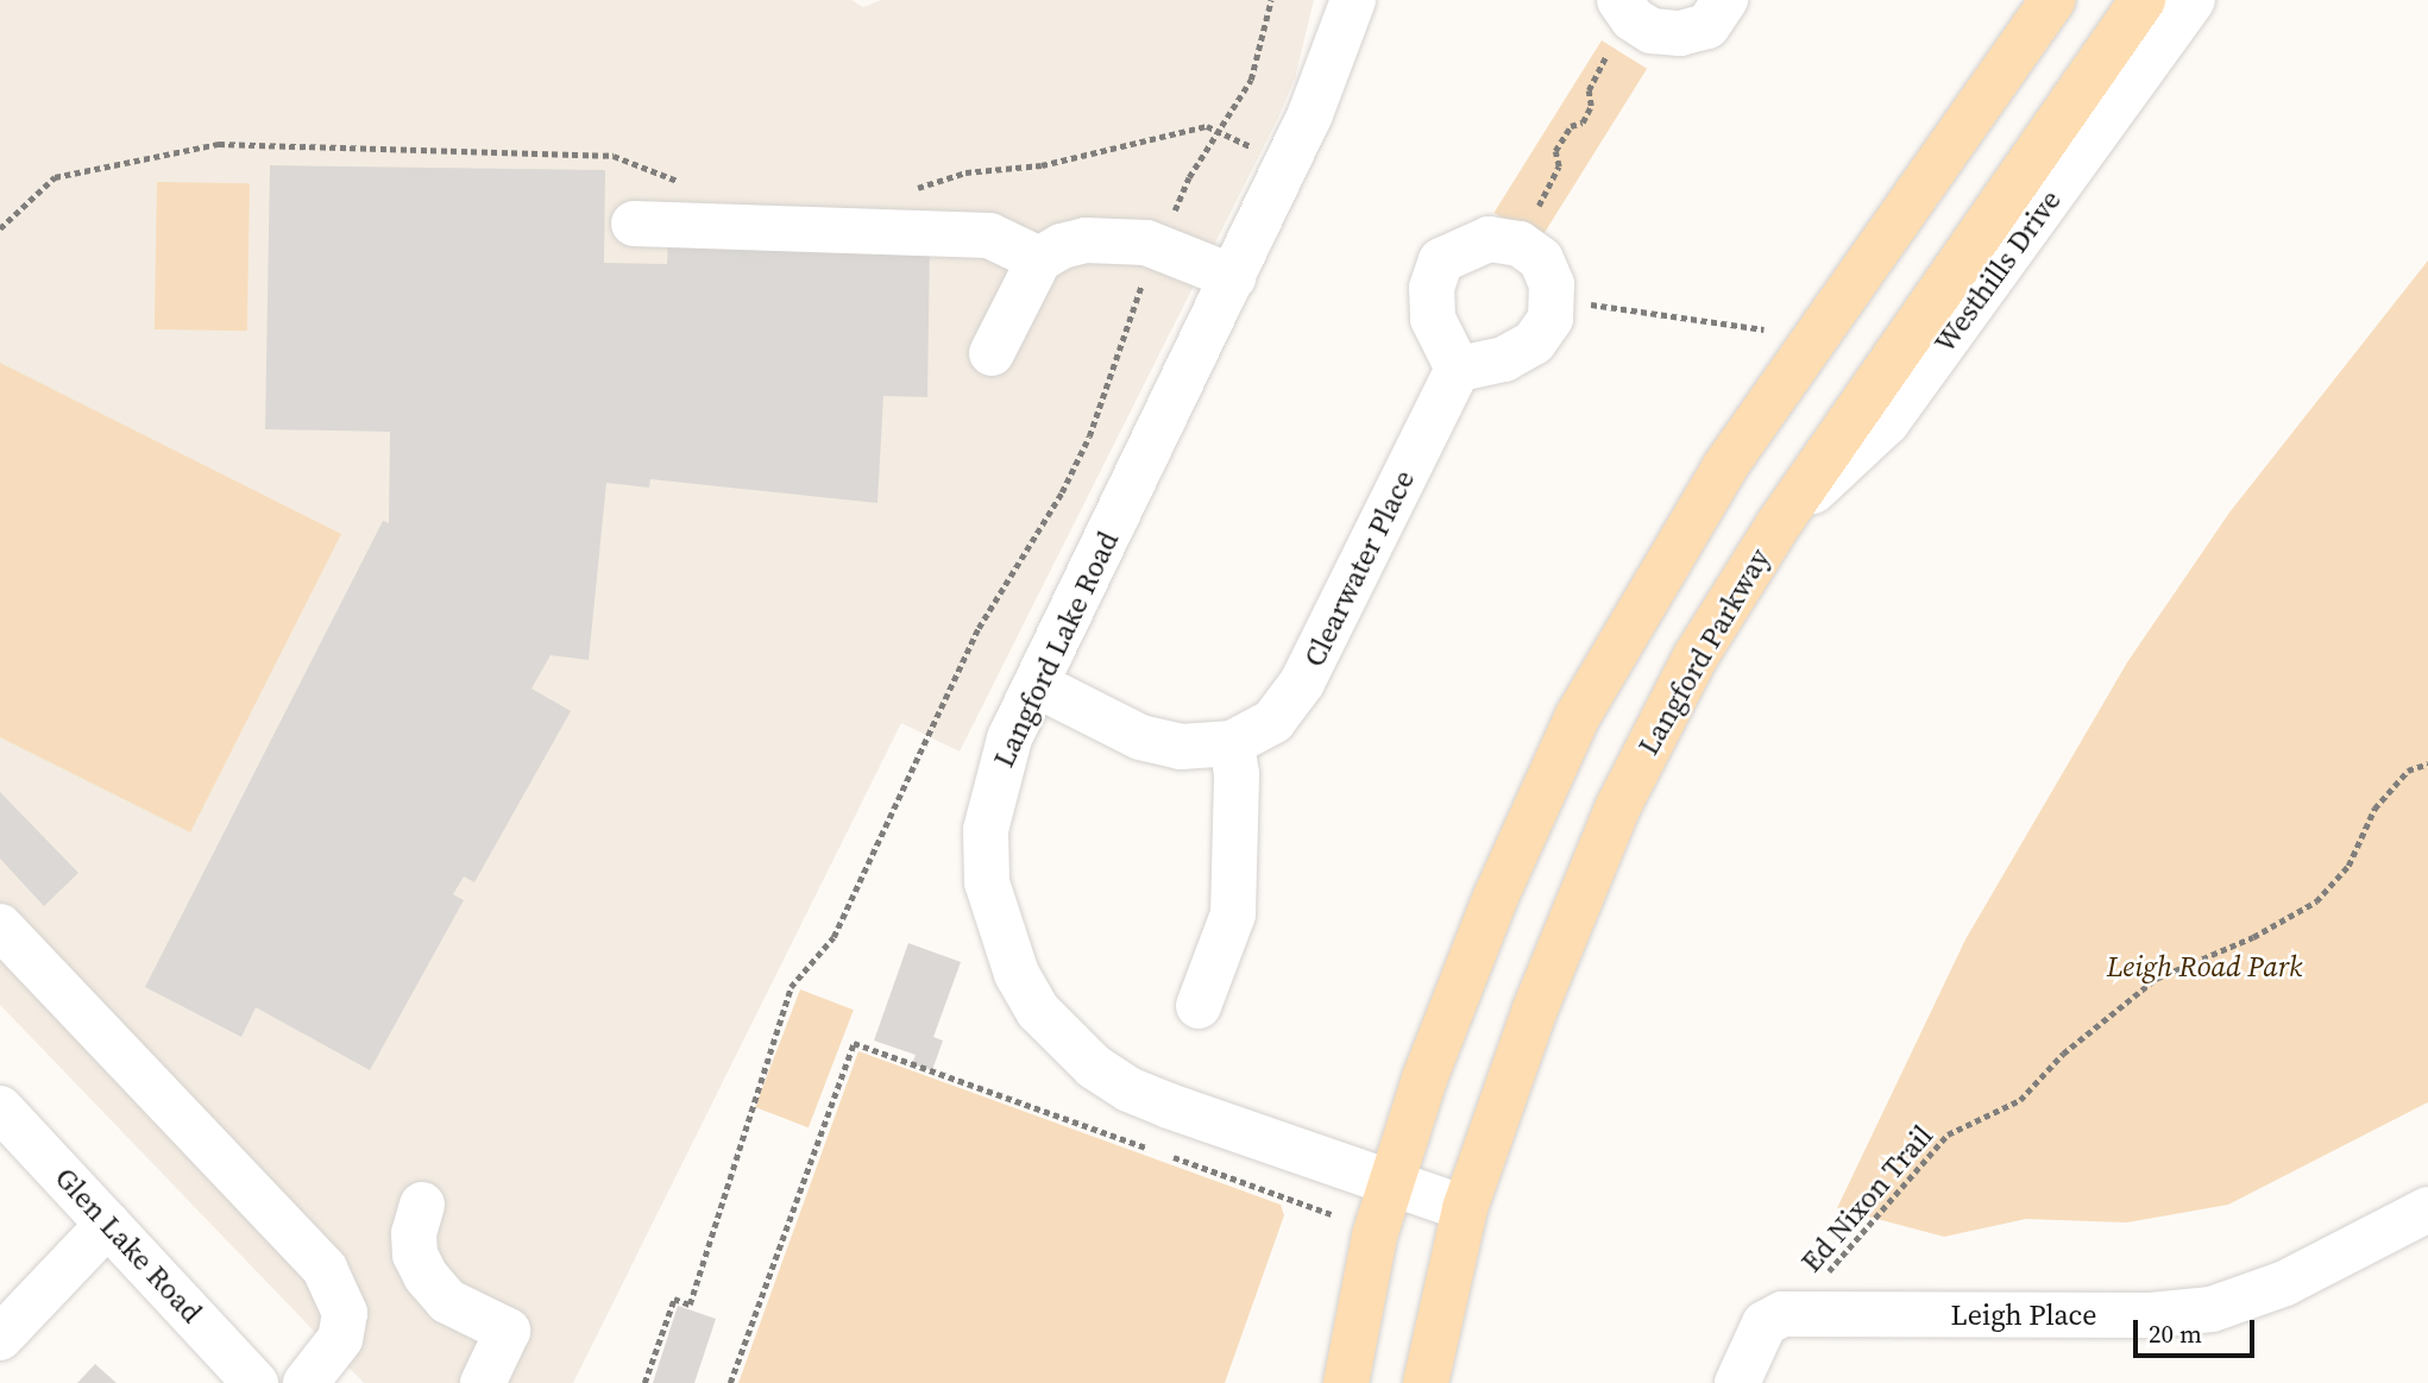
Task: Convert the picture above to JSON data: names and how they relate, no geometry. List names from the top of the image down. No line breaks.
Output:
{"streets":{"main road":["Langford Parkway"],"street":["Westhills Drive","Clearwater Place","Langford Lake Road","Glen Lake Road","Leigh Place"],"path":["Ed Nixon Trail"]},"crossings":[["Westhills Drive","Langford Parkway"],["Clearwater Place","Langford Lake Road"],["Langford Lake Road","Langford Parkway"],["Ed Nixon Trail","Leigh Place"]],"parks":["Leigh Road Park"],"scale_bar":"20 m"}
